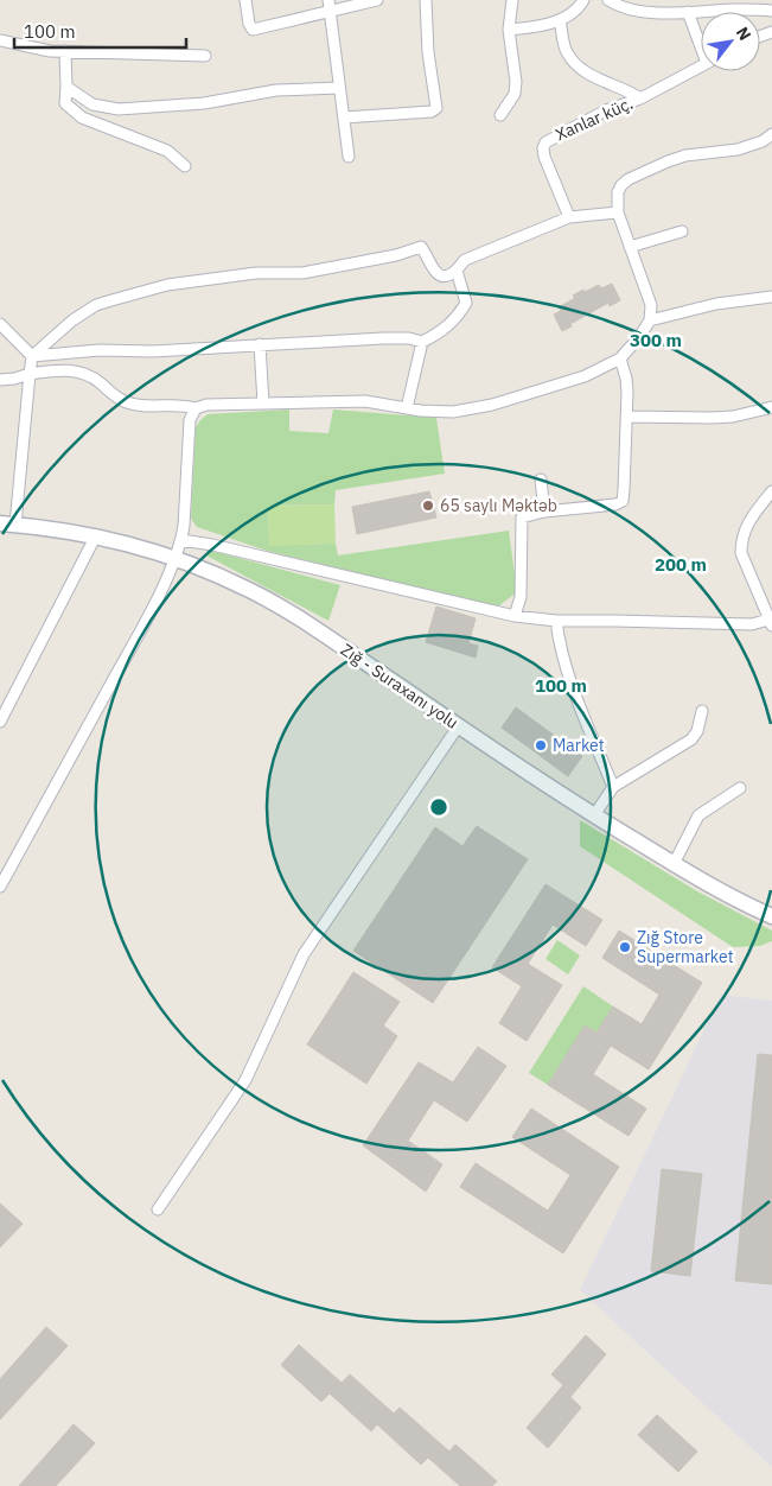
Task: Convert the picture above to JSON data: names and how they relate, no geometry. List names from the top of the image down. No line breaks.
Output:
{"streets":{"main road":["Zığ - Suraxanı yolu"],"street":["Xanlar küç."]},"places":["65 saylı Məktəb","Market","Zığ Store Supermarket"],"scale_bar":"100 m","north":"top right","rings":["300 m","200 m","100 m"]}
